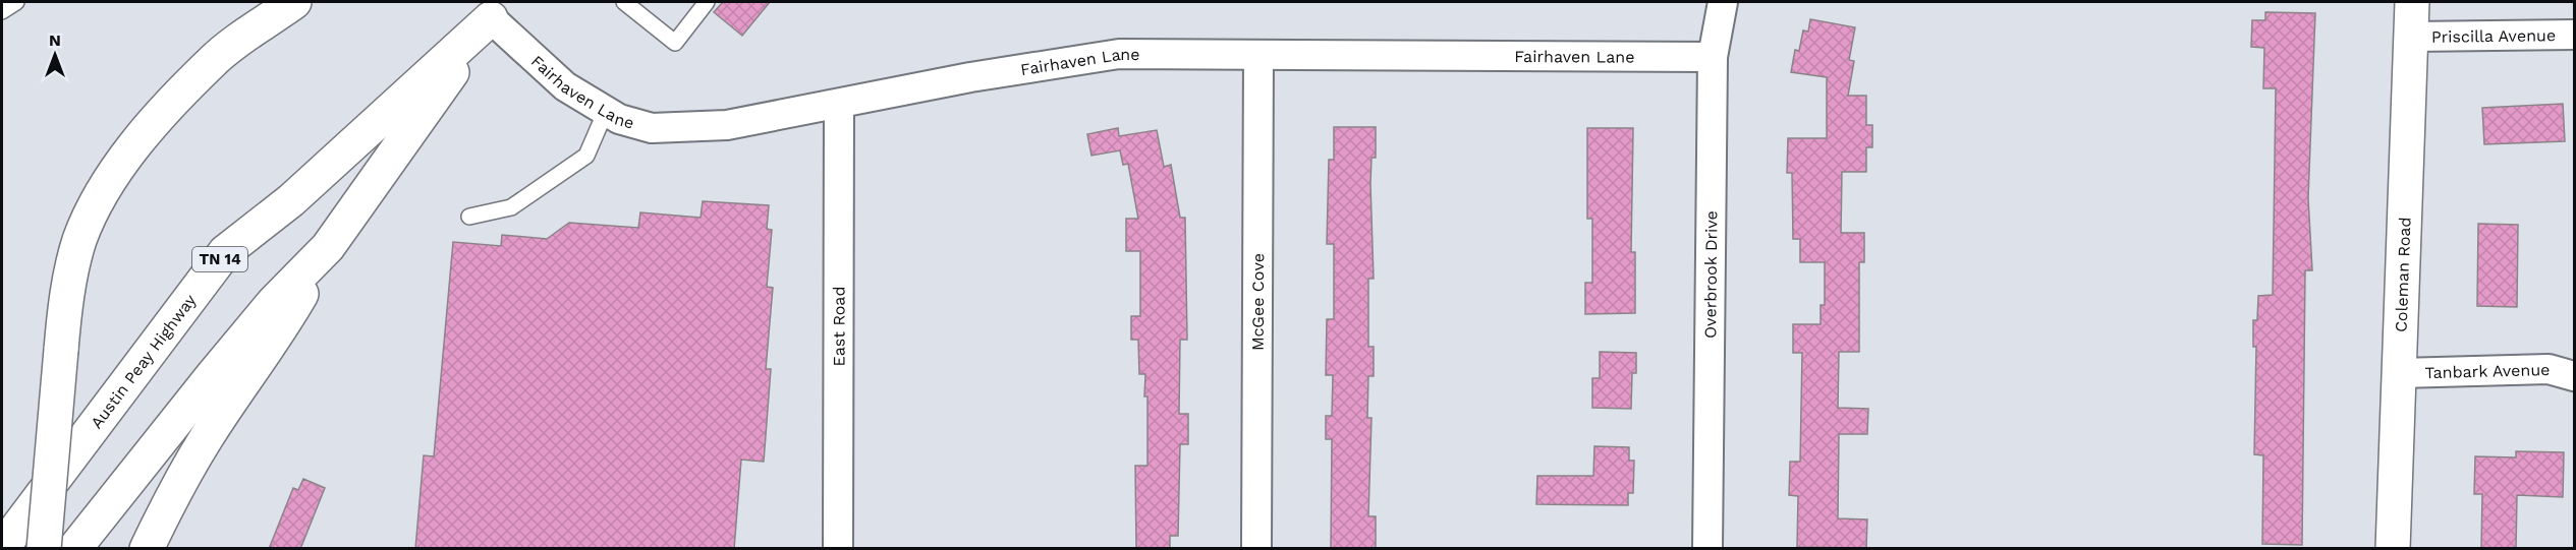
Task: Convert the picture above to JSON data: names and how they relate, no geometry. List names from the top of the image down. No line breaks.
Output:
{"streets":{"main road":["TN 14","Coleman Road","Austin Peay Highway"],"street":["Priscilla Avenue","Fairhaven Lane","Overbrook Drive","McGee Cove","East Road","Tanbark Avenue"]},"crossings":[["Priscilla Avenue","Coleman Road"],["Fairhaven Lane","Overbrook Drive"],["Fairhaven Lane","McGee Cove"],["Fairhaven Lane","East Road"],["Fairhaven Lane","Austin Peay Highway"],["Coleman Road","Tanbark Avenue"]],"north":"top"}
